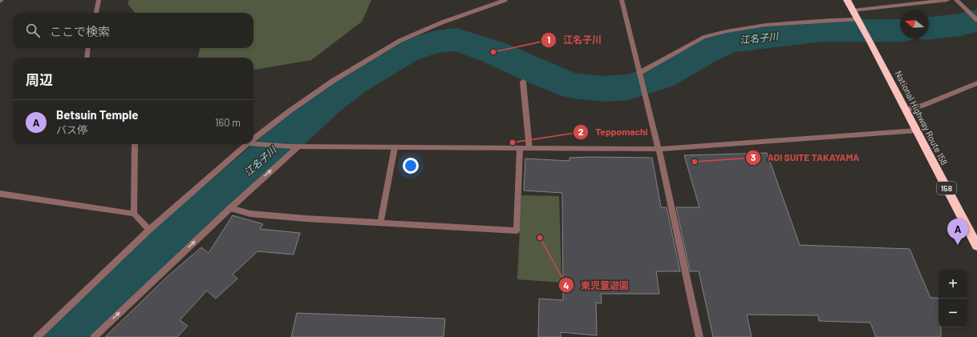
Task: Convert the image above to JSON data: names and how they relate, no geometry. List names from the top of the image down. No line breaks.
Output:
{"streets":{"highway":["National Highway Route 158","158"]},"water":["江名子川"],"places":["江名子川","Teppomachi","AOI SUITE TAKAYAMA","東児童遊園"],"north":"left","page":{"search":"ここで検索","heading":"周辺","list":[{"mark":"A","name":"Betsuin Temple","note":"バス停","value":"160 m"}],"pins":"A","map_buttons":["+","−"]}}
